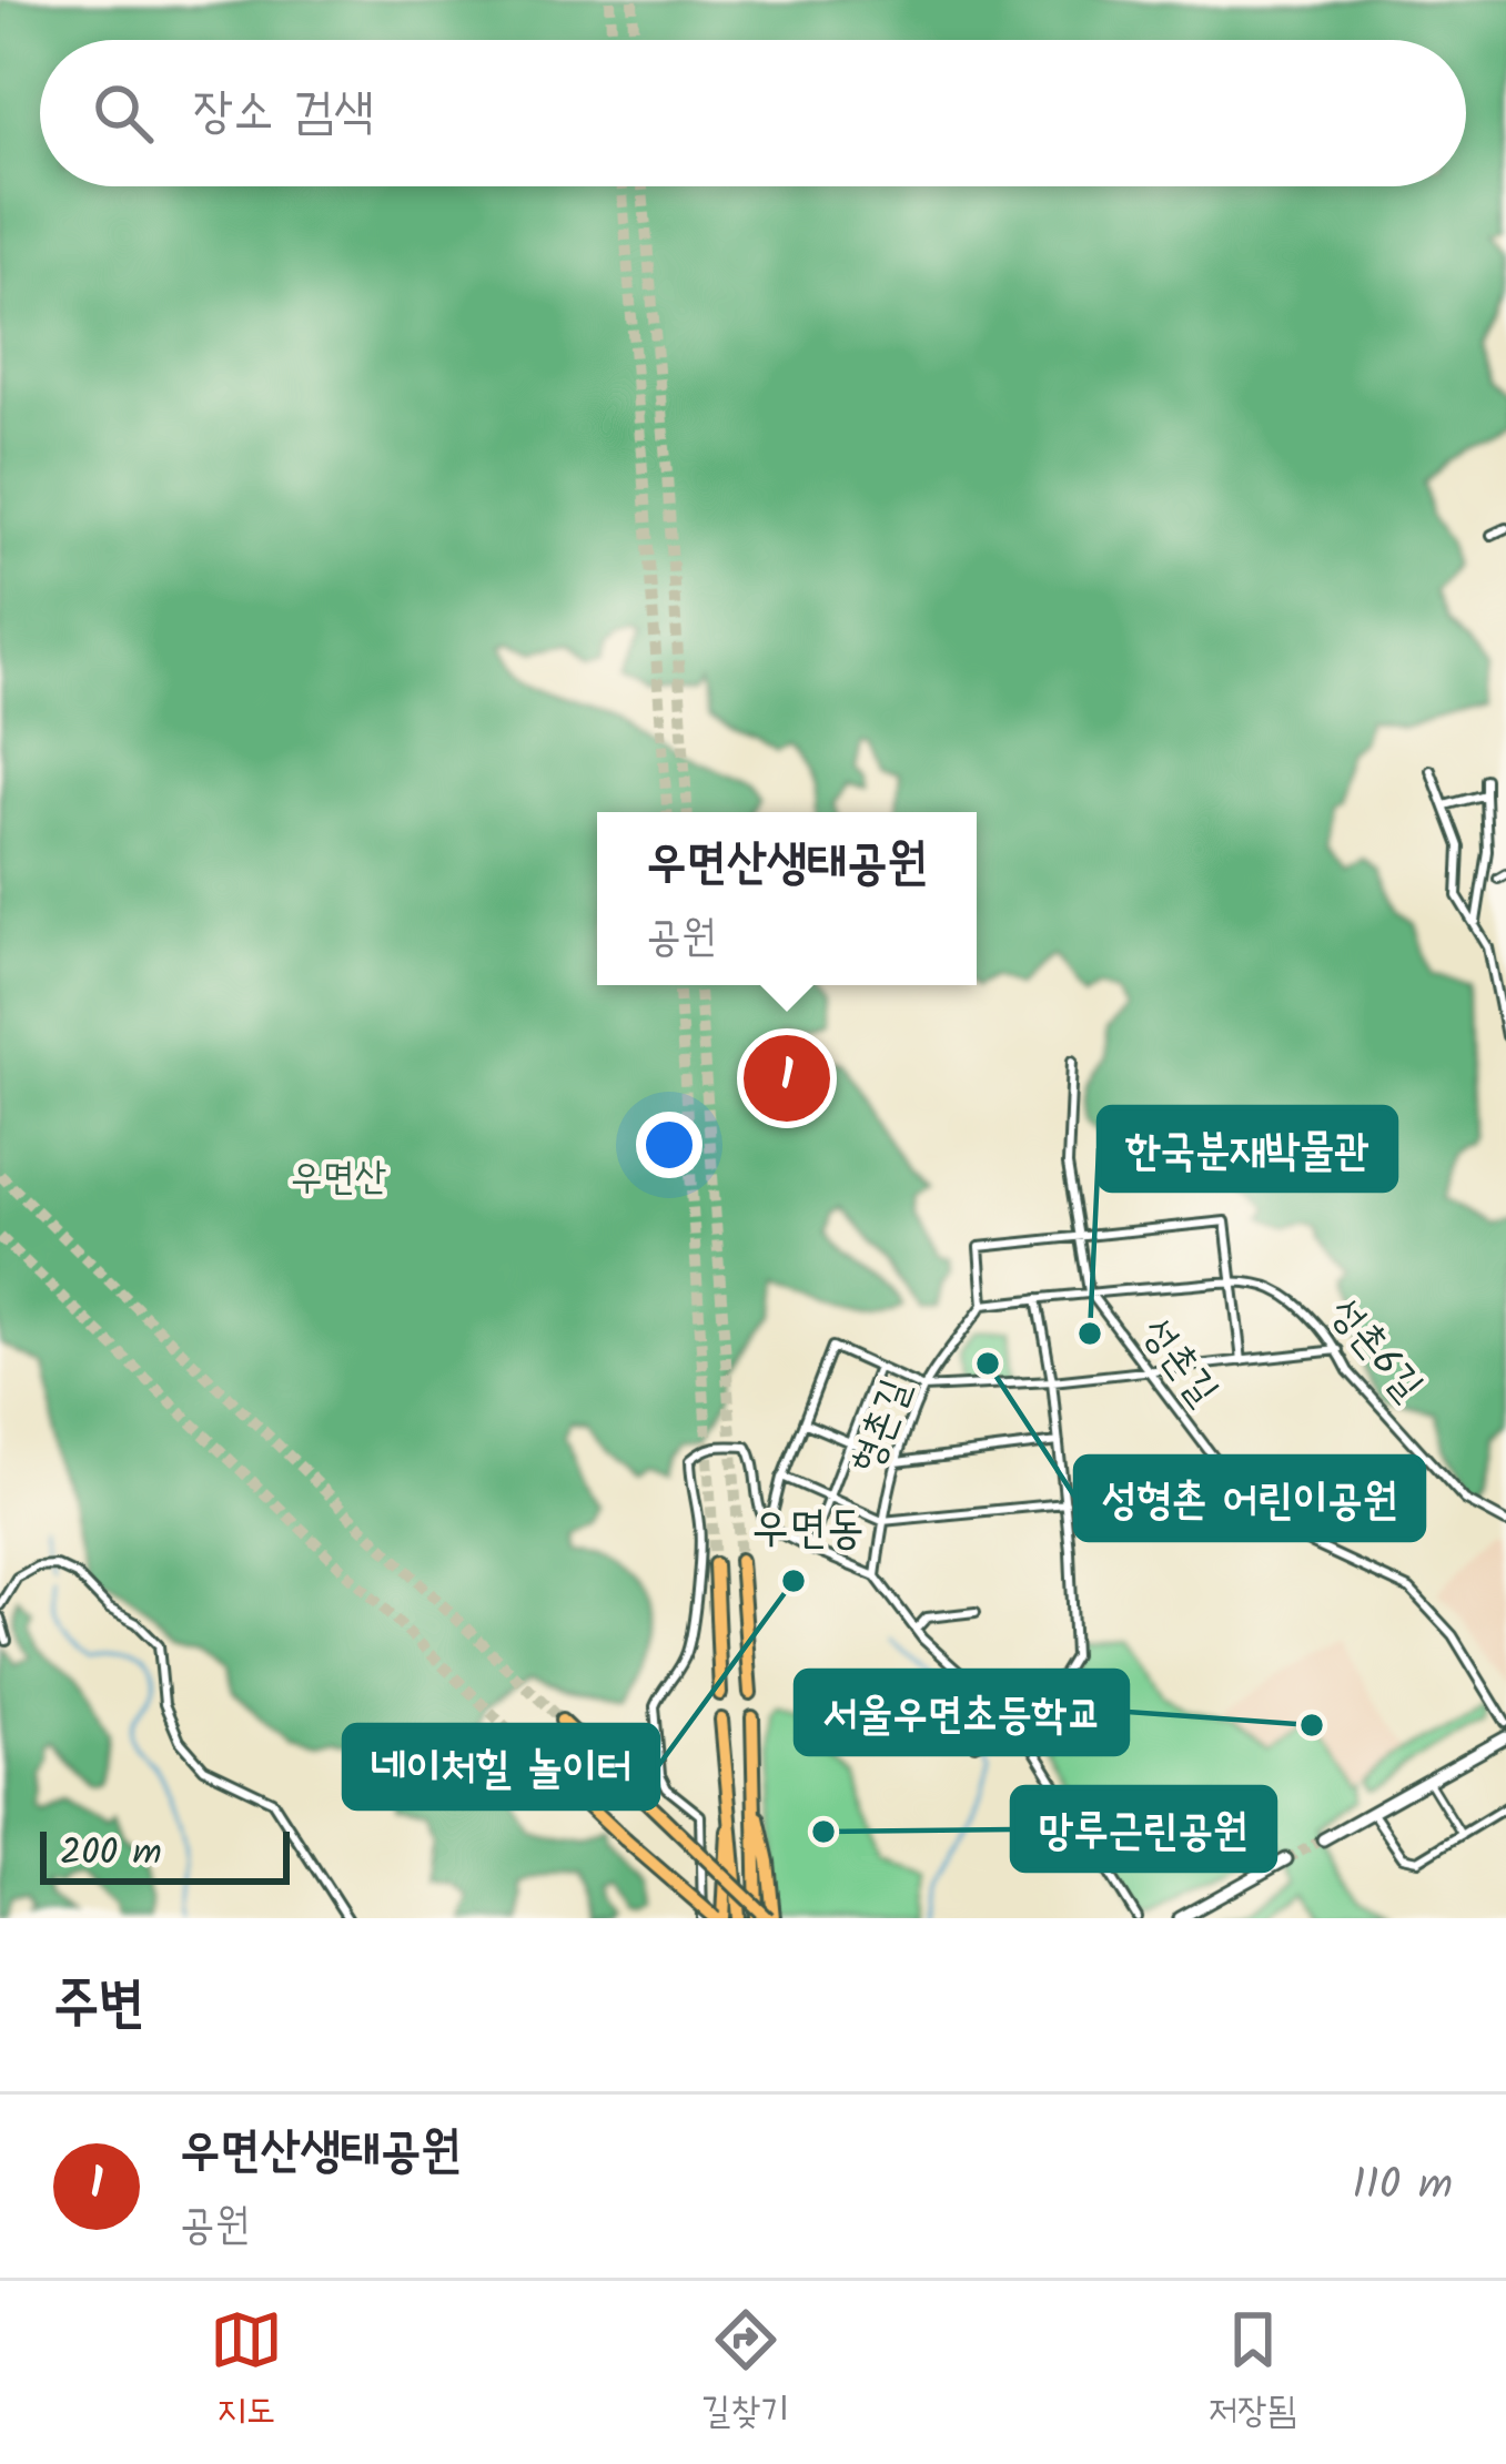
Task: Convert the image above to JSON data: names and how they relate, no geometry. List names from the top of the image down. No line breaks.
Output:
{"streets":{"street":["성촌6길","성촌길","형촌길"]},"crossings":[["성촌6길","성촌길"]],"districts":["우면동"],"parks":["우면산"],"places":["한국분재박물관","성형촌 어린이공원","네이처힐 놀이터","서울우면초등학교","망루근린공원"],"scale_bar":"200 m","page":{"search":"장소 검색","popup":["우면산생태공원","공원"],"pins":"1","scale":"200 m","heading":"주변","list":[{"mark":"1","name":"우면산생태공원","note":"공원","value":"110 m"}],"nav":["지도","길찾기","저장됨"]}}
